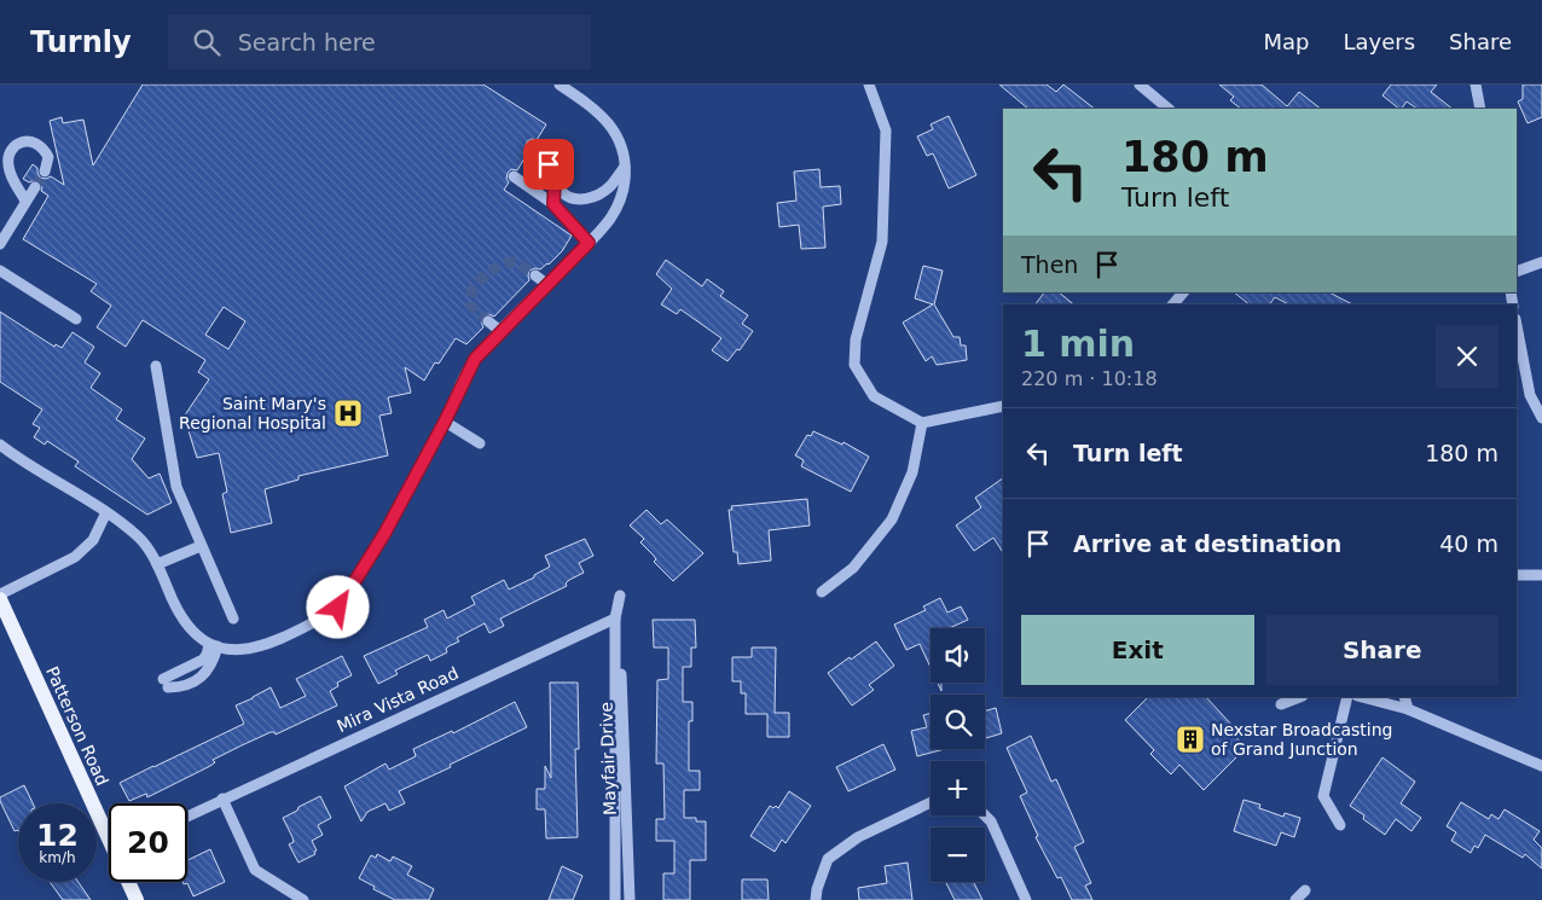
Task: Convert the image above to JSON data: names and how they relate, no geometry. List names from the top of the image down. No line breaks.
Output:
{"streets":{"main road":["Patterson Road"],"street":["Mira Vista Road","Mayfair Drive"]},"crossings":[["Mira Vista Road","Mayfair Drive"]],"places":{"hospital":["Saint Mary's Regional Hospital"],"building":["Nexstar Broadcasting of Grand Junction"]},"page":{"header":"Turnly","search":"Search here","nav":["Map","Layers","Share"],"turn":["180 m","Turn left"],"then":"Then","heading":["1 min","220 m · 10:18"],"list":[{"name":"Turn left","value":"180 m"},{"name":"Arrive at destination","value":"40 m"}],"buttons":["Exit","Share"],"map_buttons":["+","−"],"speed":"12 km/h","limit":"20"}}
